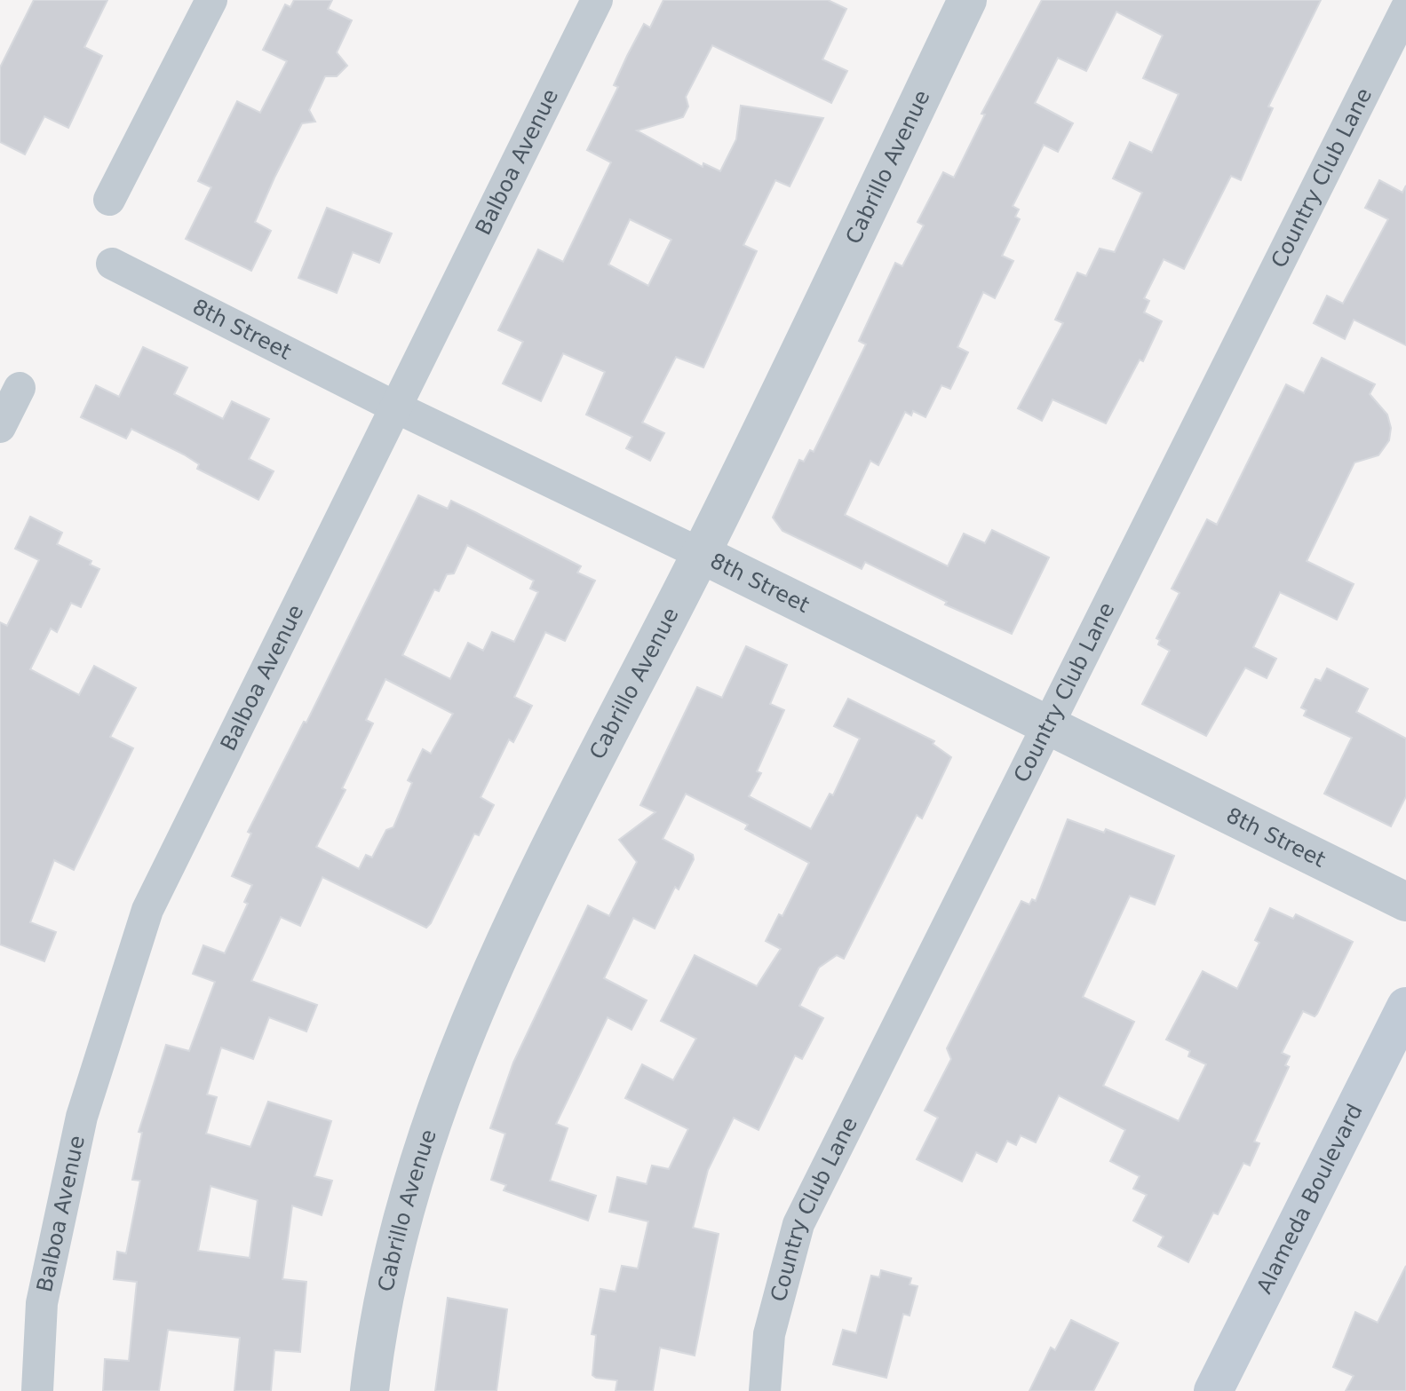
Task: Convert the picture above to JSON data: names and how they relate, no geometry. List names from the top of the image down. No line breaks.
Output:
{"streets":{"main road":["Alameda Boulevard"],"street":["Balboa Avenue","Cabrillo Avenue","Country Club Lane","8th Street"]},"crossings":[["Balboa Avenue","8th Street"],["Cabrillo Avenue","8th Street"],["Country Club Lane","8th Street"]]}
